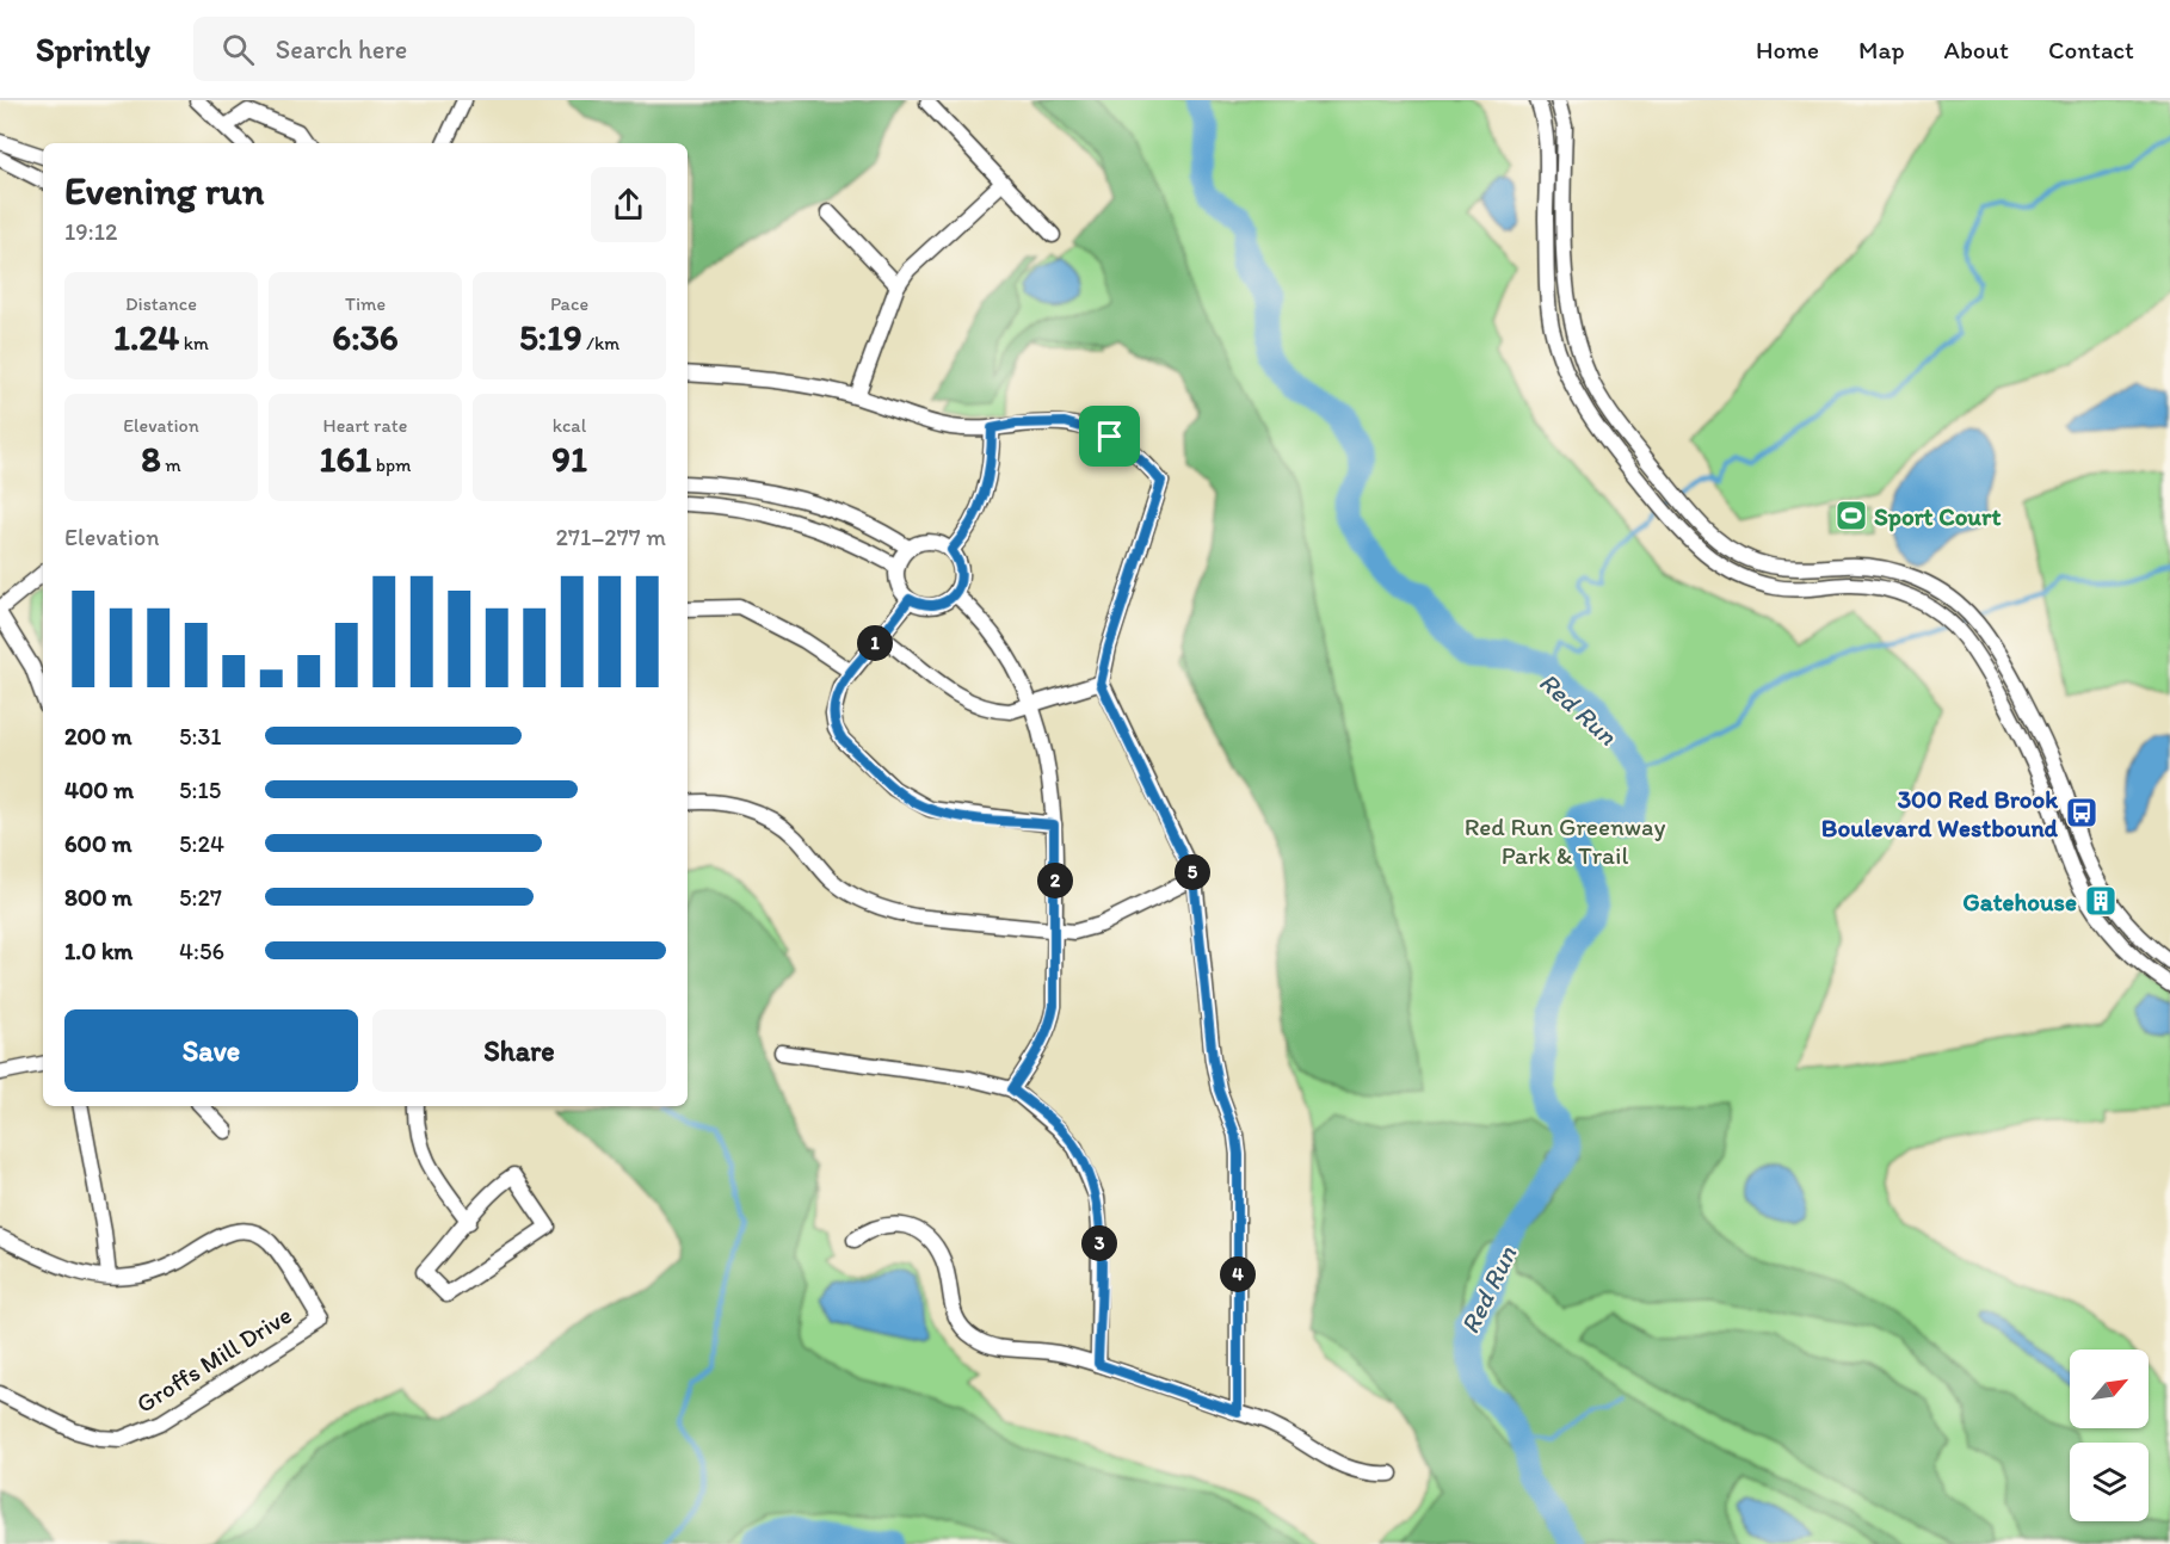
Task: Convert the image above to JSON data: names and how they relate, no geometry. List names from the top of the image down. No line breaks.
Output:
{"streets":{"street":["Groffs Mill Drive"]},"water":["Red Run"],"parks":["Red Run Greenway Park & Trail"],"places":{"sports":["Sport Court"],"bus stop":["300 Red Brook Boulevard Westbound"],"building":["Gatehouse"]},"north":"top right","page":{"header":"Sprintly","search":"Search here","nav":["Home","Map","About","Contact"],"heading":["Evening run","19:12"],"stats":[["Distance","1.24 km"],["Time","6:36"],["Pace","5:19 /km"],["Elevation","8 m"],["Heart rate","161 bpm"],["kcal","91"]],"chart":["Elevation","271–277 m"],"pins":["1","5","2","3","4"],"list":[{"name":"200 m","note":"5:31"},{"name":"400 m","note":"5:15"},{"name":"600 m","note":"5:24"},{"name":"800 m","note":"5:27"},{"name":"1.0 km","note":"4:56"}],"buttons":["Save","Share"]}}
